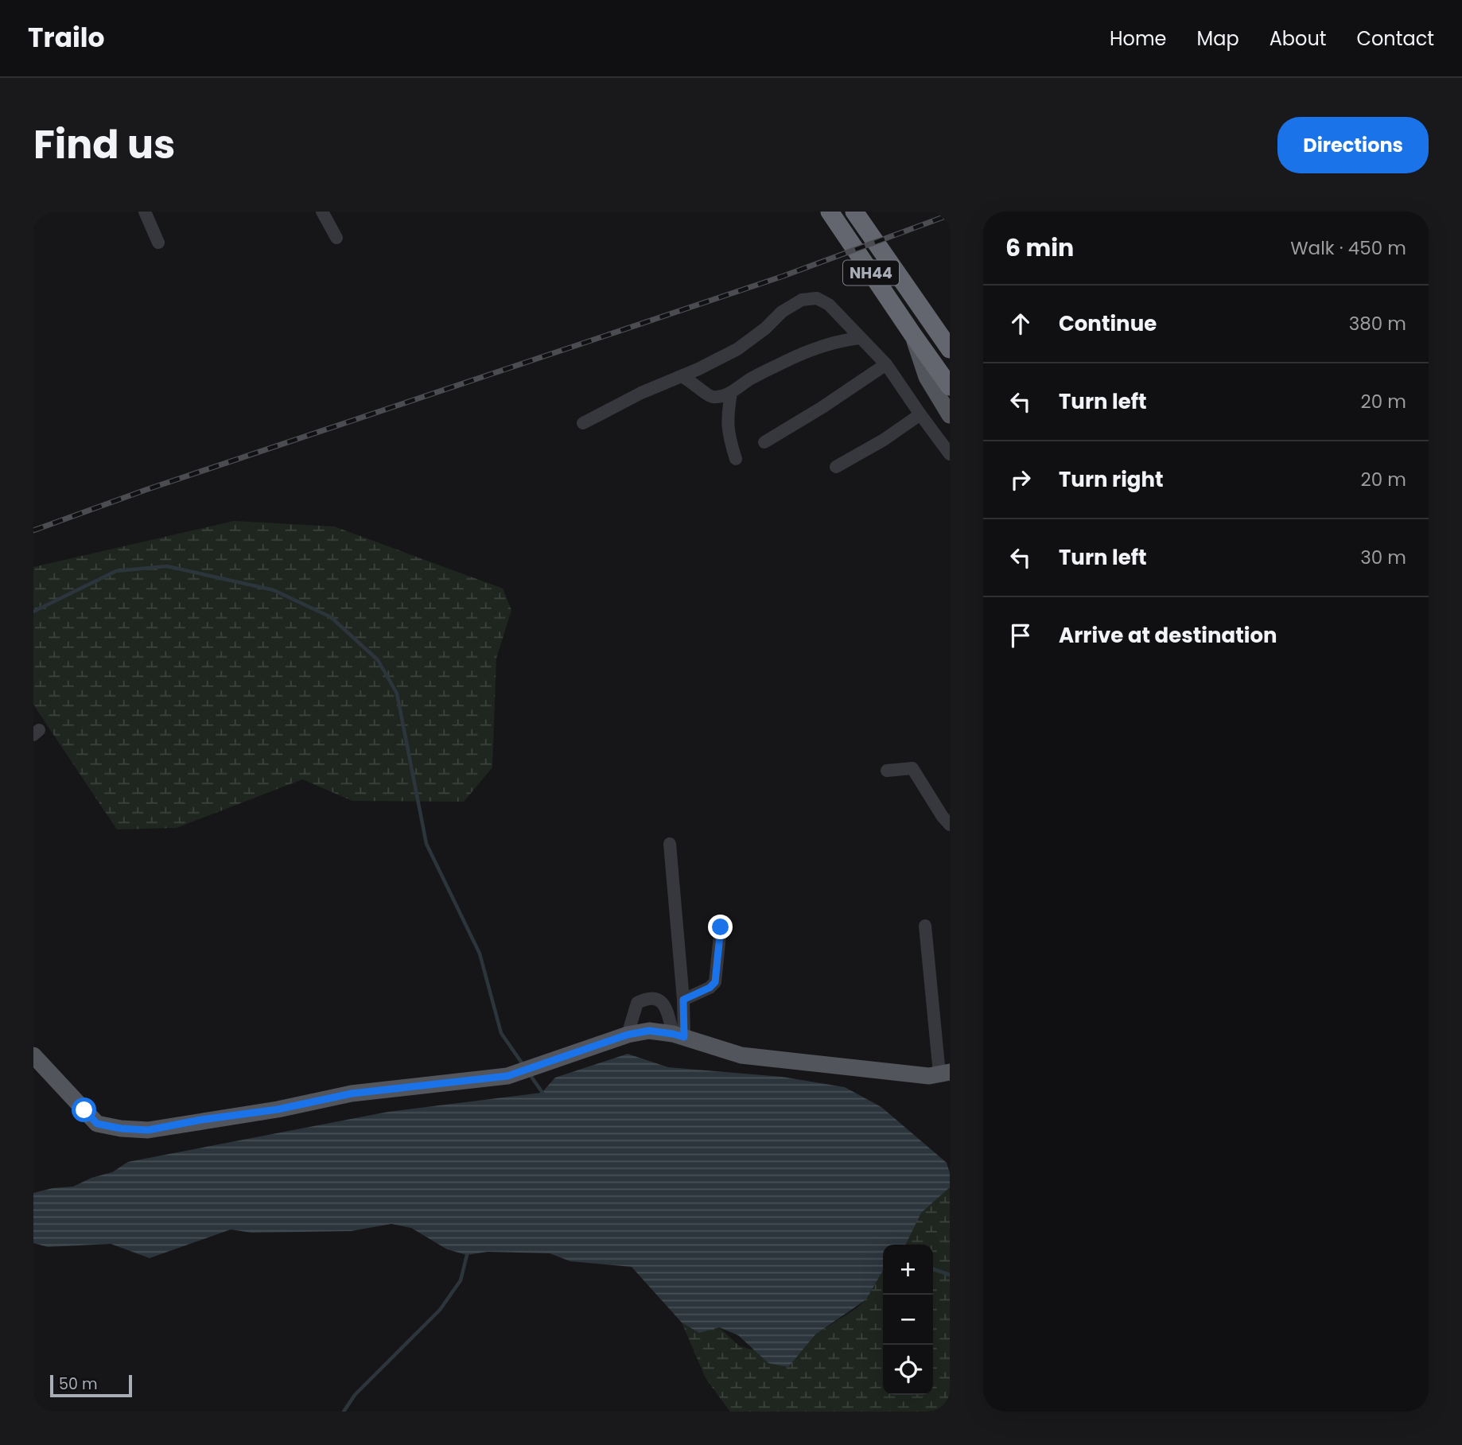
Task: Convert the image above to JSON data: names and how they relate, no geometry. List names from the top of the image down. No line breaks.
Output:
{"streets":{"highway":["NH44"]},"scale_bar":"50 m","page":{"header":"Trailo","nav":["Home","Map","About","Contact"],"title":"Find us","buttons":"Directions","heading":["6 min","Walk · 450 m"],"list":[["Continue","380 m"],["Turn left","20 m"],["Turn right","20 m"],["Turn left","30 m"],"Arrive at destination"],"map_buttons":["+","−"],"scale":"50 m"}}
